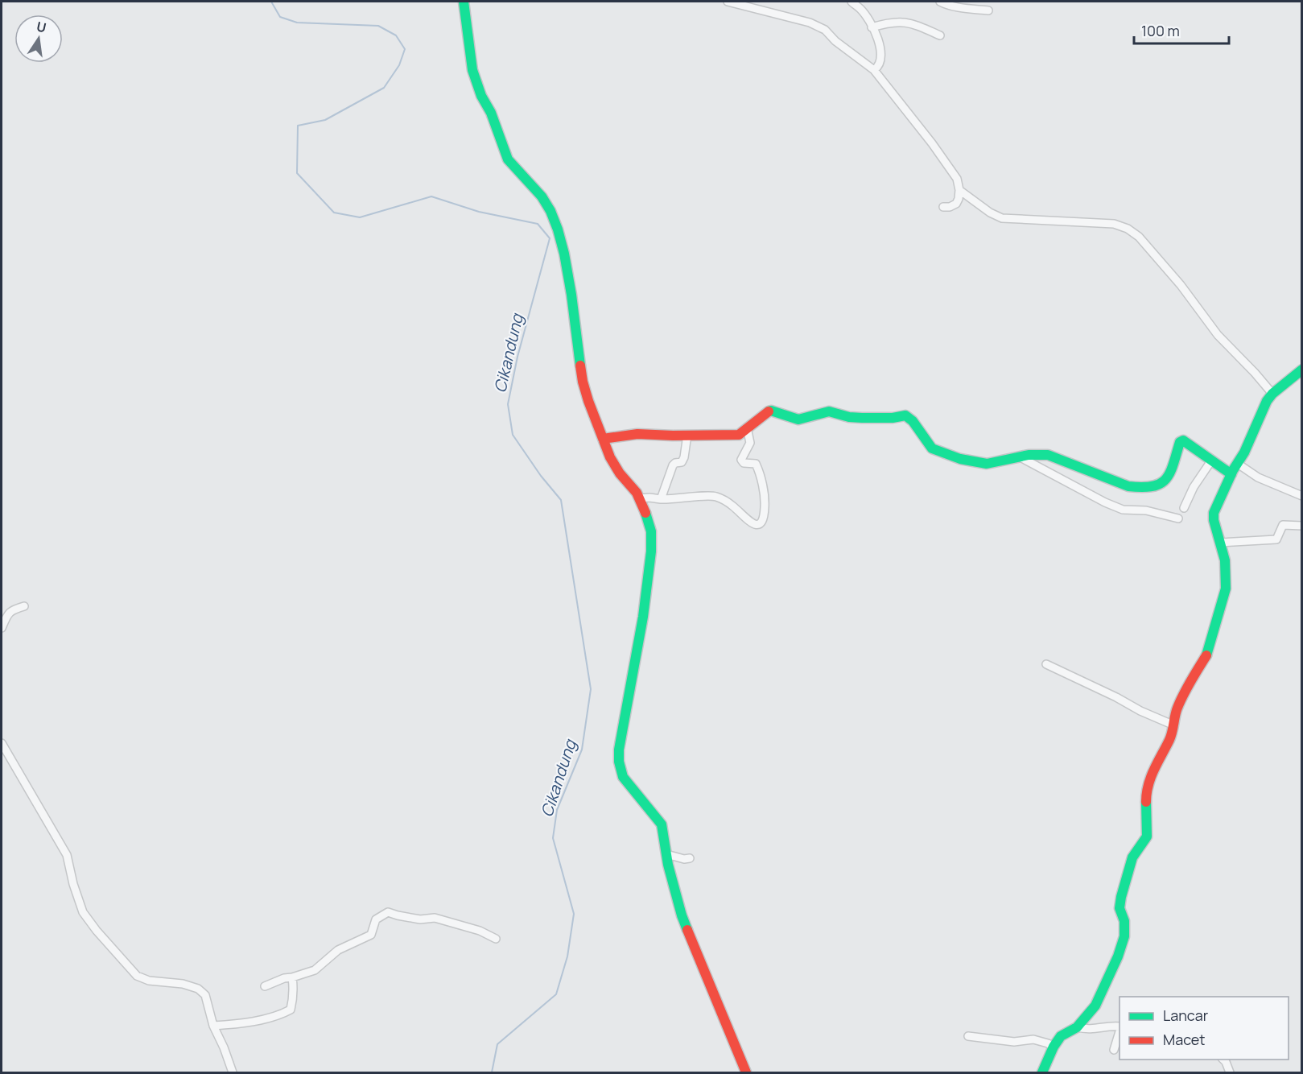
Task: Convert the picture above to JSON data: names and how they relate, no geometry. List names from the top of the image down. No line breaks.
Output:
{"water":["Cikandung"],"legend":["Lancar","Macet"],"scale_bar":"100 m","north":"top"}
